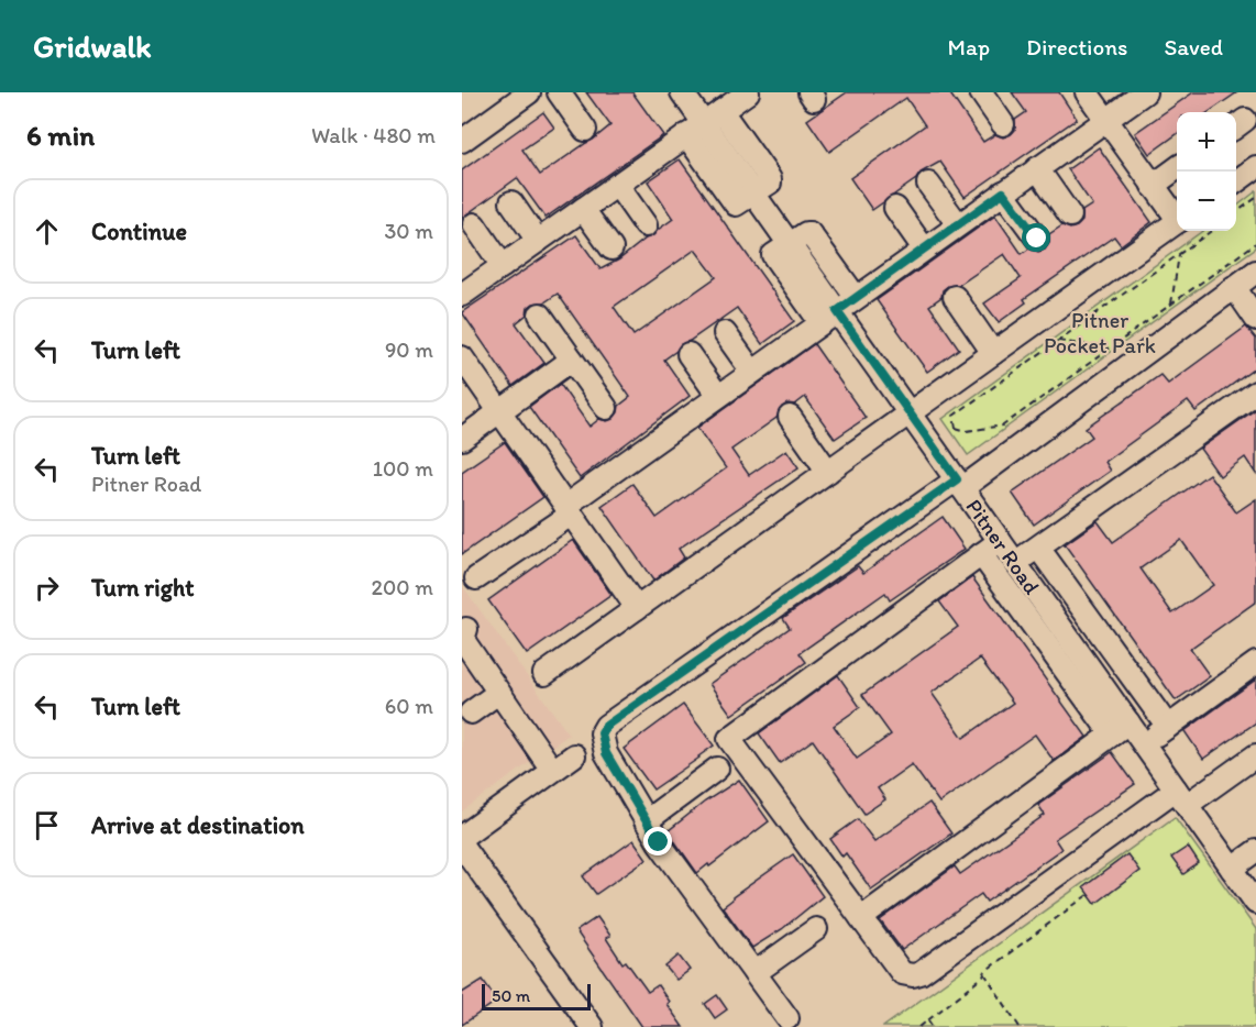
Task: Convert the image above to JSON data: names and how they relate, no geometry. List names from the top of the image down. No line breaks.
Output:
{"streets":{"street":["Pitner Road"]},"parks":["Pitner Pocket Park"],"scale_bar":"50 m","page":{"header":"Gridwalk","nav":["Map","Directions","Saved"],"heading":["6 min","Walk · 480 m"],"map_buttons":["+","−"],"list":[["Continue","30 m"],["Turn left","90 m"],["Turn left","Pitner Road","100 m"],["Turn right","200 m"],["Turn left","60 m"],"Arrive at destination"],"scale":"50 m"}}
